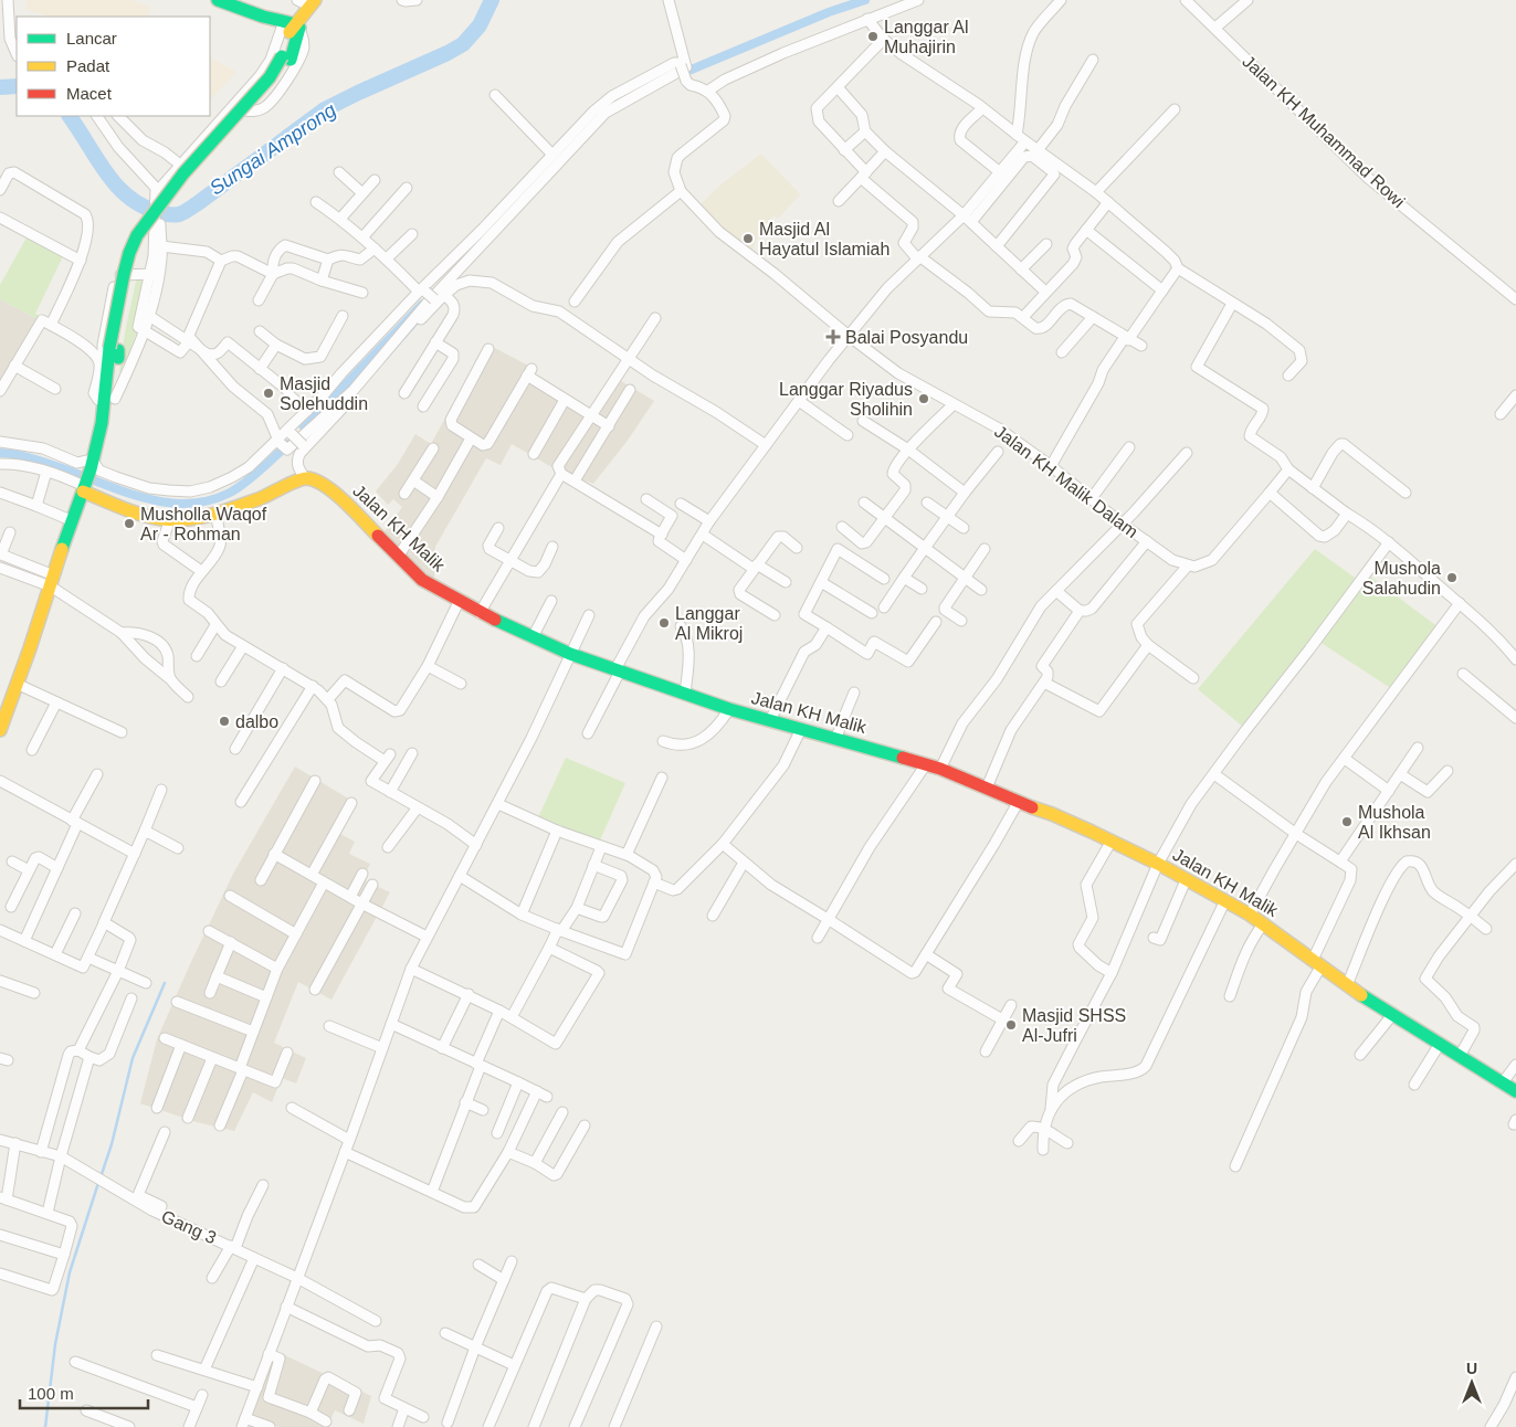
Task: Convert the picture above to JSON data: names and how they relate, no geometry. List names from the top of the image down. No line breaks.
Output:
{"streets":{"street":["Jalan KH Muhammad Rowi","Jalan KH Malik Dalam","Jalan KH Malik","Gang 3"]},"water":["Sungai Amprong"],"places":{"other":["Langgar Al Muhajirin","Masjid Al Hayatul Islamiah","Masjid Solehuddin","Langgar Riyadus Sholihin","Musholla Waqof Ar - Rohman","Mushola Salahudin","Langgar Al Mikroj","dalbo","Mushola Al Ikhsan","Masjid SHSS Al-Jufri"],"health":["Balai Posyandu"]},"legend":["Lancar","Padat","Macet"],"scale_bar":"100 m","north":"top"}
